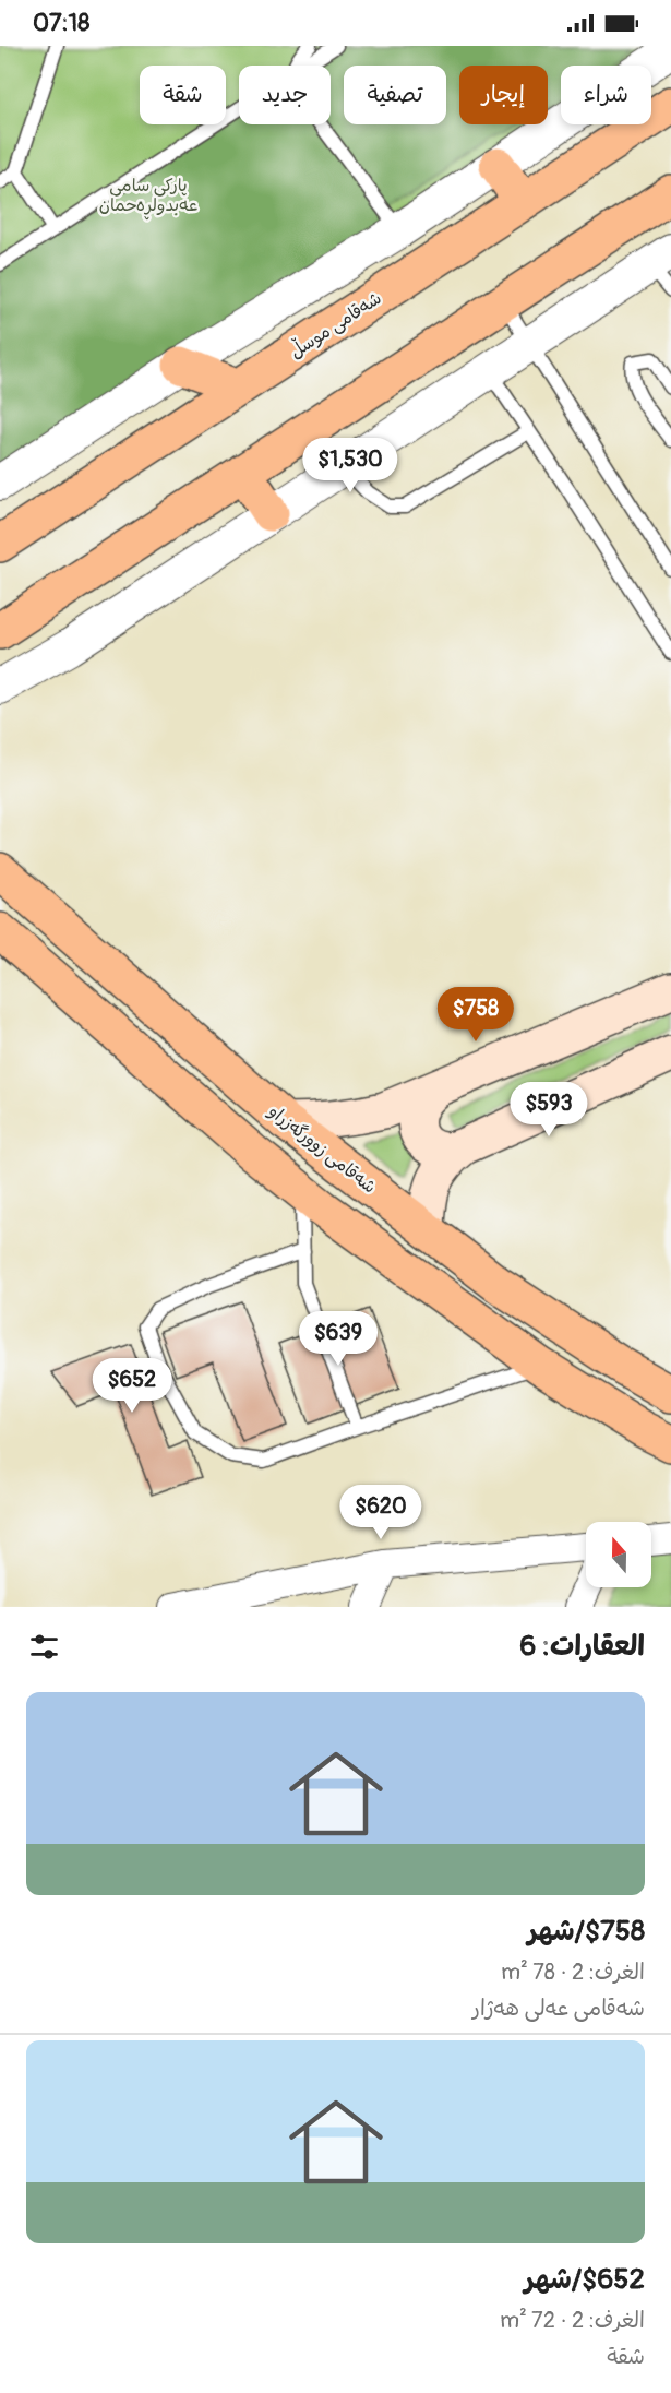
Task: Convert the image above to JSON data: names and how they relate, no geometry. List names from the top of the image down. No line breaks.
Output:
{"streets":{"main road":["شەقامی موسڵ","شەقامی زوورگەزراو"]},"parks":["پارکی سامی عەبدولڕەحمان"],"north":"top","page":{"status":"07:18","chip":["شراء","إيجار","تصفية","جديد","شقة"],"price":["$1,530","$758","$593","$639","$652","$620"],"heading":"العقارات: 6","list":[{"name":"$758/شهر","note":"الغرف: 2 · 78 m² · شەقامی عەلی هەژار"},{"name":"$652/شهر","note":"الغرف: 2 · 72 m² · شقة"}]}}
